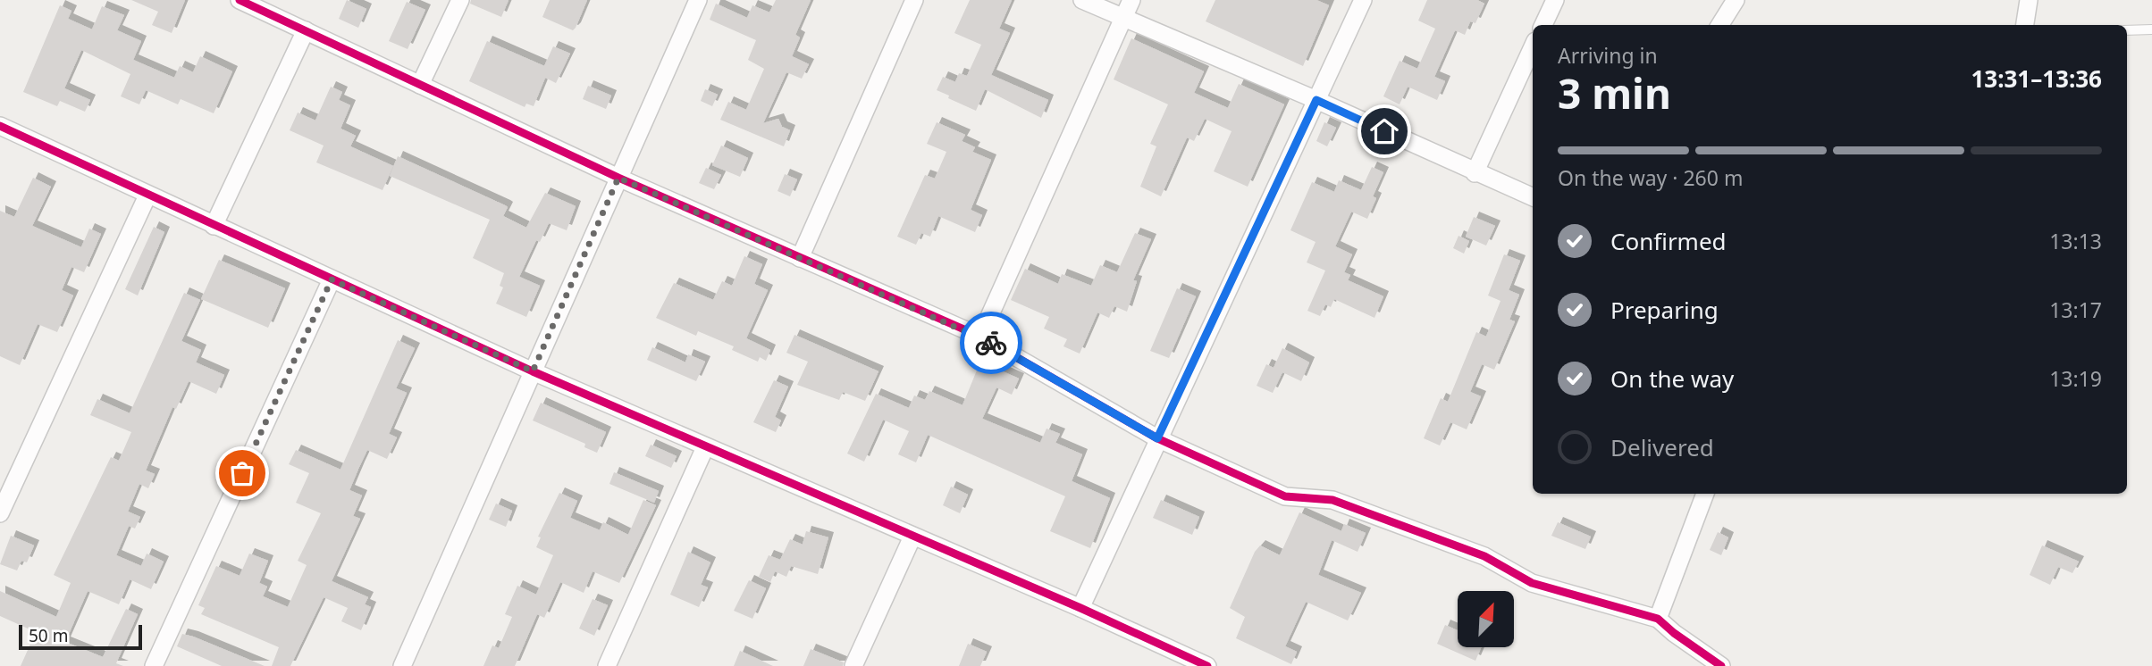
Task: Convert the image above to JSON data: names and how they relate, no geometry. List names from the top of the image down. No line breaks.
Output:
{"scale_bar":"50 m","north":"top right","page":{"heading":["3 min","Arriving in","13:31–13:36"],"bar":"On the way · 260 m","list":[["Confirmed","13:13"],["Preparing","13:17"],["On the way","13:19"],"Delivered"],"scale":"50 m"}}
